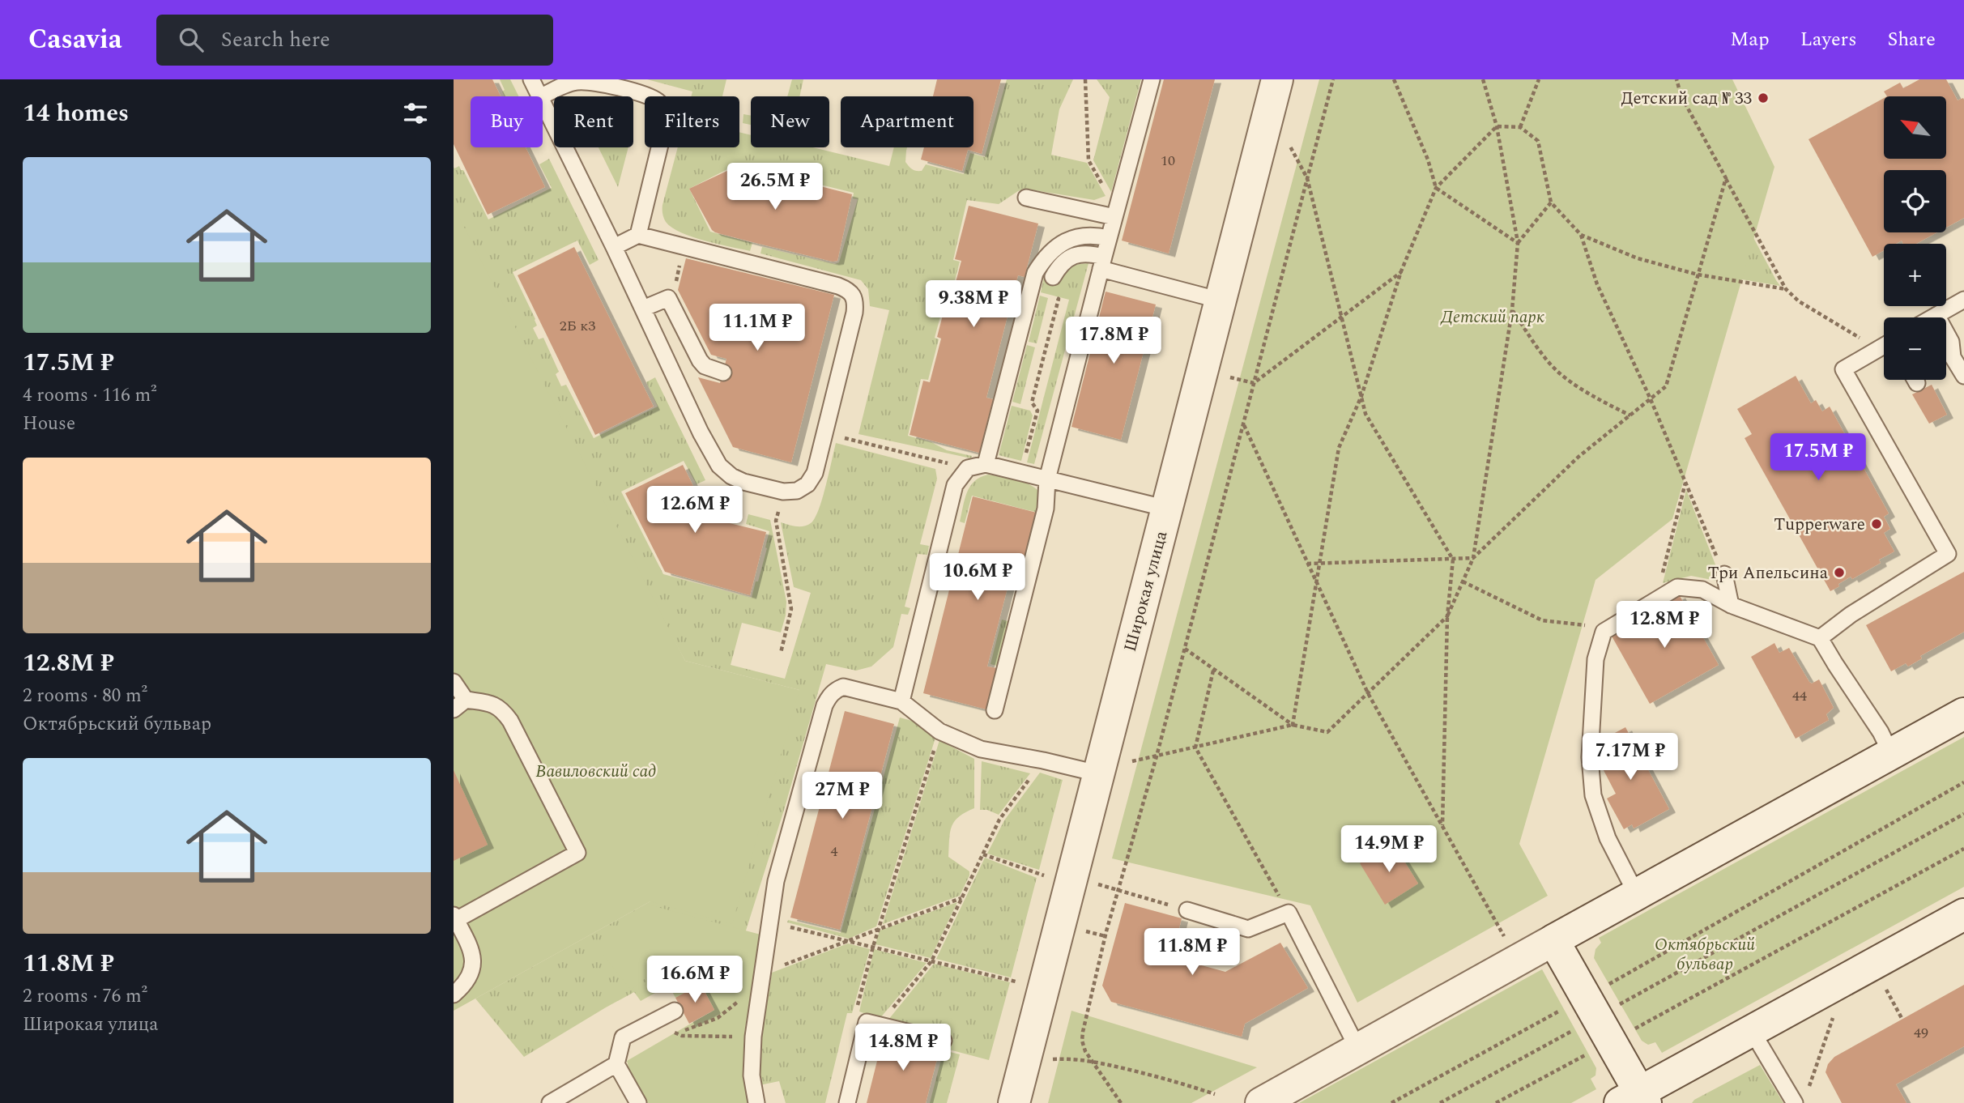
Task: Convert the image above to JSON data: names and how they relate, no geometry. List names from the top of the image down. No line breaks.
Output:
{"streets":{"street":["Широкая улица"]},"parks":["Детский парк","Вавиловский сад","Октябрьский бульвар"],"places":["Детский сад № 33","Tupperware","Три Апельсина"],"house_numbers":["10","2Б к3","44","4","49"],"north":"top left","page":{"header":"Casavia","search":"Search here","nav":["Map","Layers","Share"],"heading":"14 homes","map_buttons":["+","−"],"chip":["Buy","Rent","Filters","New","Apartment"],"list":[{"name":"17.5M ₽","note":"4 rooms · 116 m² · House"},{"name":"12.8M ₽","note":"2 rooms · 80 m² · Октябрьский бульвар"},{"name":"11.8M ₽","note":"2 rooms · 76 m² · Широкая улица"}],"price":["26.5M ₽","9.38M ₽","11.1M ₽","17.8M ₽","17.5M ₽","12.6M ₽","10.6M ₽","12.8M ₽","7.17M ₽","27M ₽","14.9M ₽","11.8M ₽","16.6M ₽","14.8M ₽"]}}
